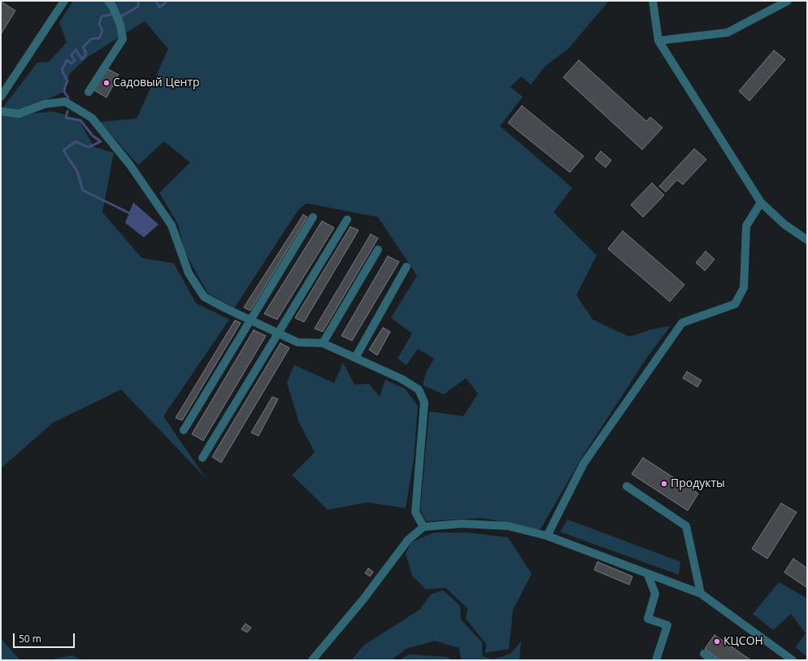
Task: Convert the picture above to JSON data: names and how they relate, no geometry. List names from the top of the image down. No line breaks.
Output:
{"places":["Садовый Центр","Продукты","КЦСОН"],"scale_bar":"50 m"}
